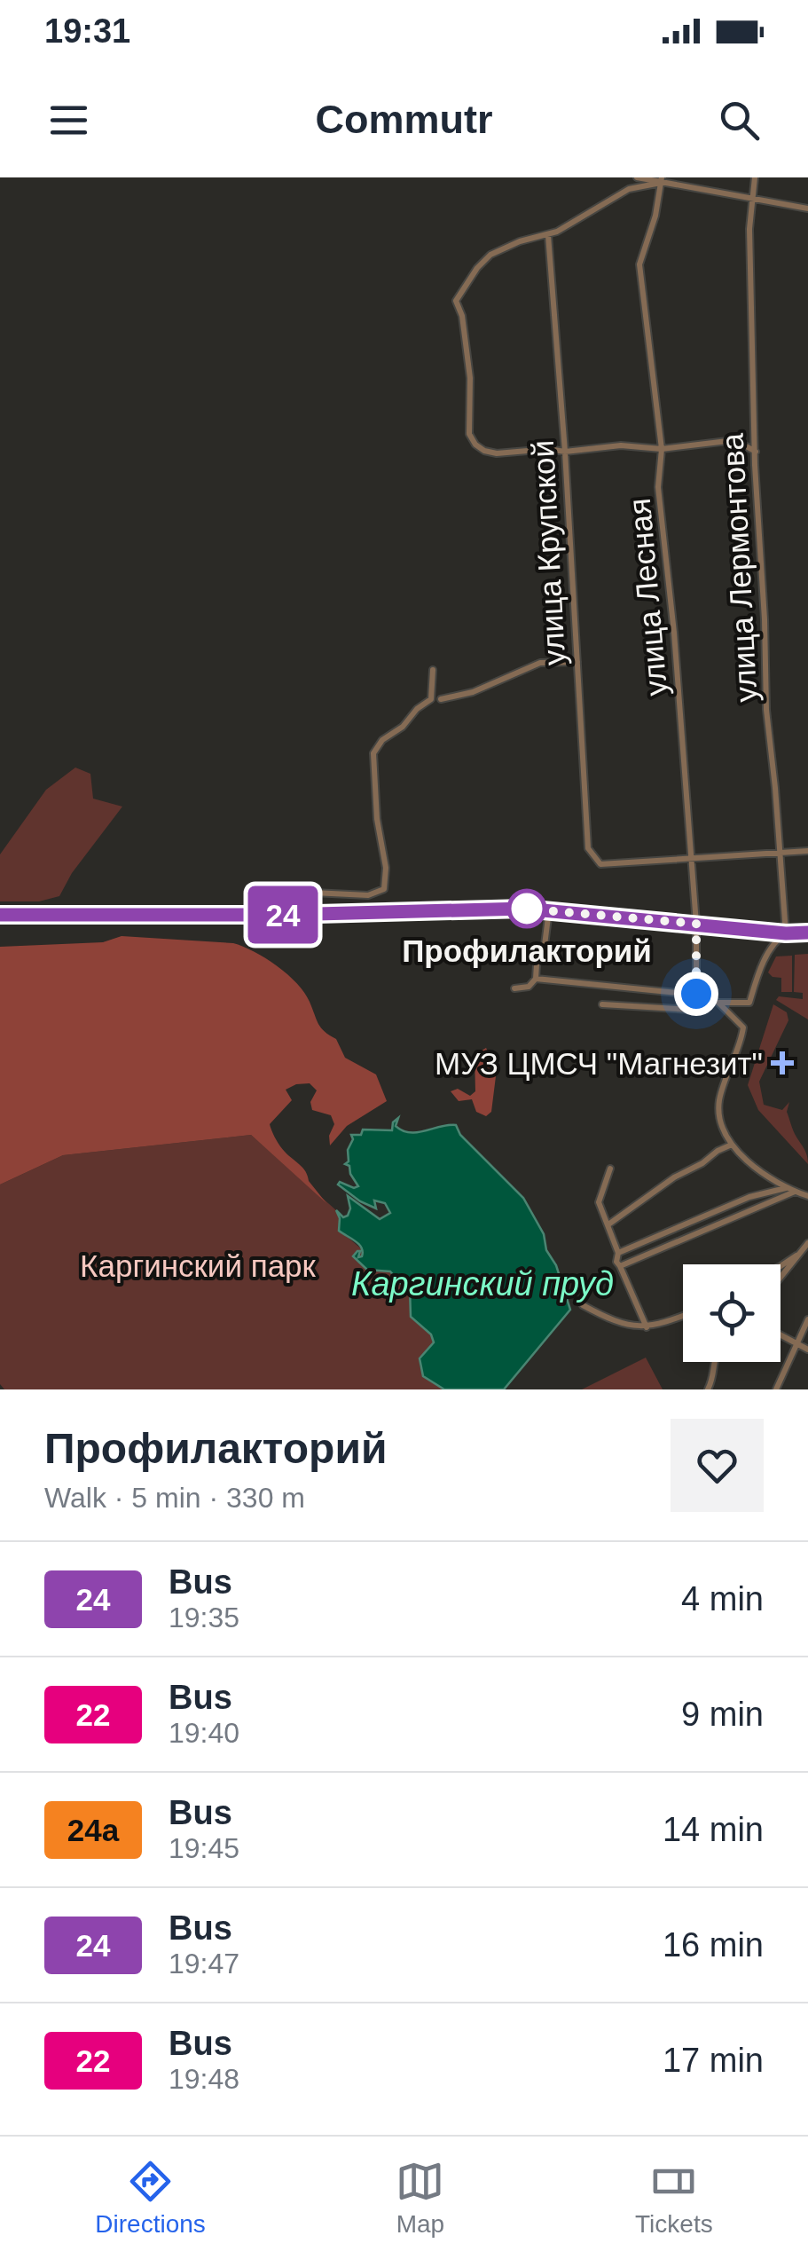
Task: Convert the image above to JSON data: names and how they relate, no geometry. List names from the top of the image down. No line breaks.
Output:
{"streets":{"street":["улица Крупской","улица Лермонтова","улица Лесная"]},"crossings":[["улица Крупской","улица Лесная"]],"water":["Каргинский пруд"],"parks":["Каргинский парк"],"places":{"other":["Профилакторий"],"health":["МУЗ ЦМСЧ \"Магнезит\""]},"lines":["bus line 24"],"page":{"status":"19:31","header":"Commutr","on_map":"24","heading":["Профилакторий","Walk · 5 min · 330 m"],"list":[{"mark":"24","name":"Bus","note":"19:35","value":"4 min"},{"mark":"22","name":"Bus","note":"19:40","value":"9 min"},{"mark":"24a","name":"Bus","note":"19:45","value":"14 min"},{"mark":"24","name":"Bus","note":"19:47","value":"16 min"},{"mark":"22","name":"Bus","note":"19:48","value":"17 min"}],"tabs":["Directions","Map","Tickets"]}}
